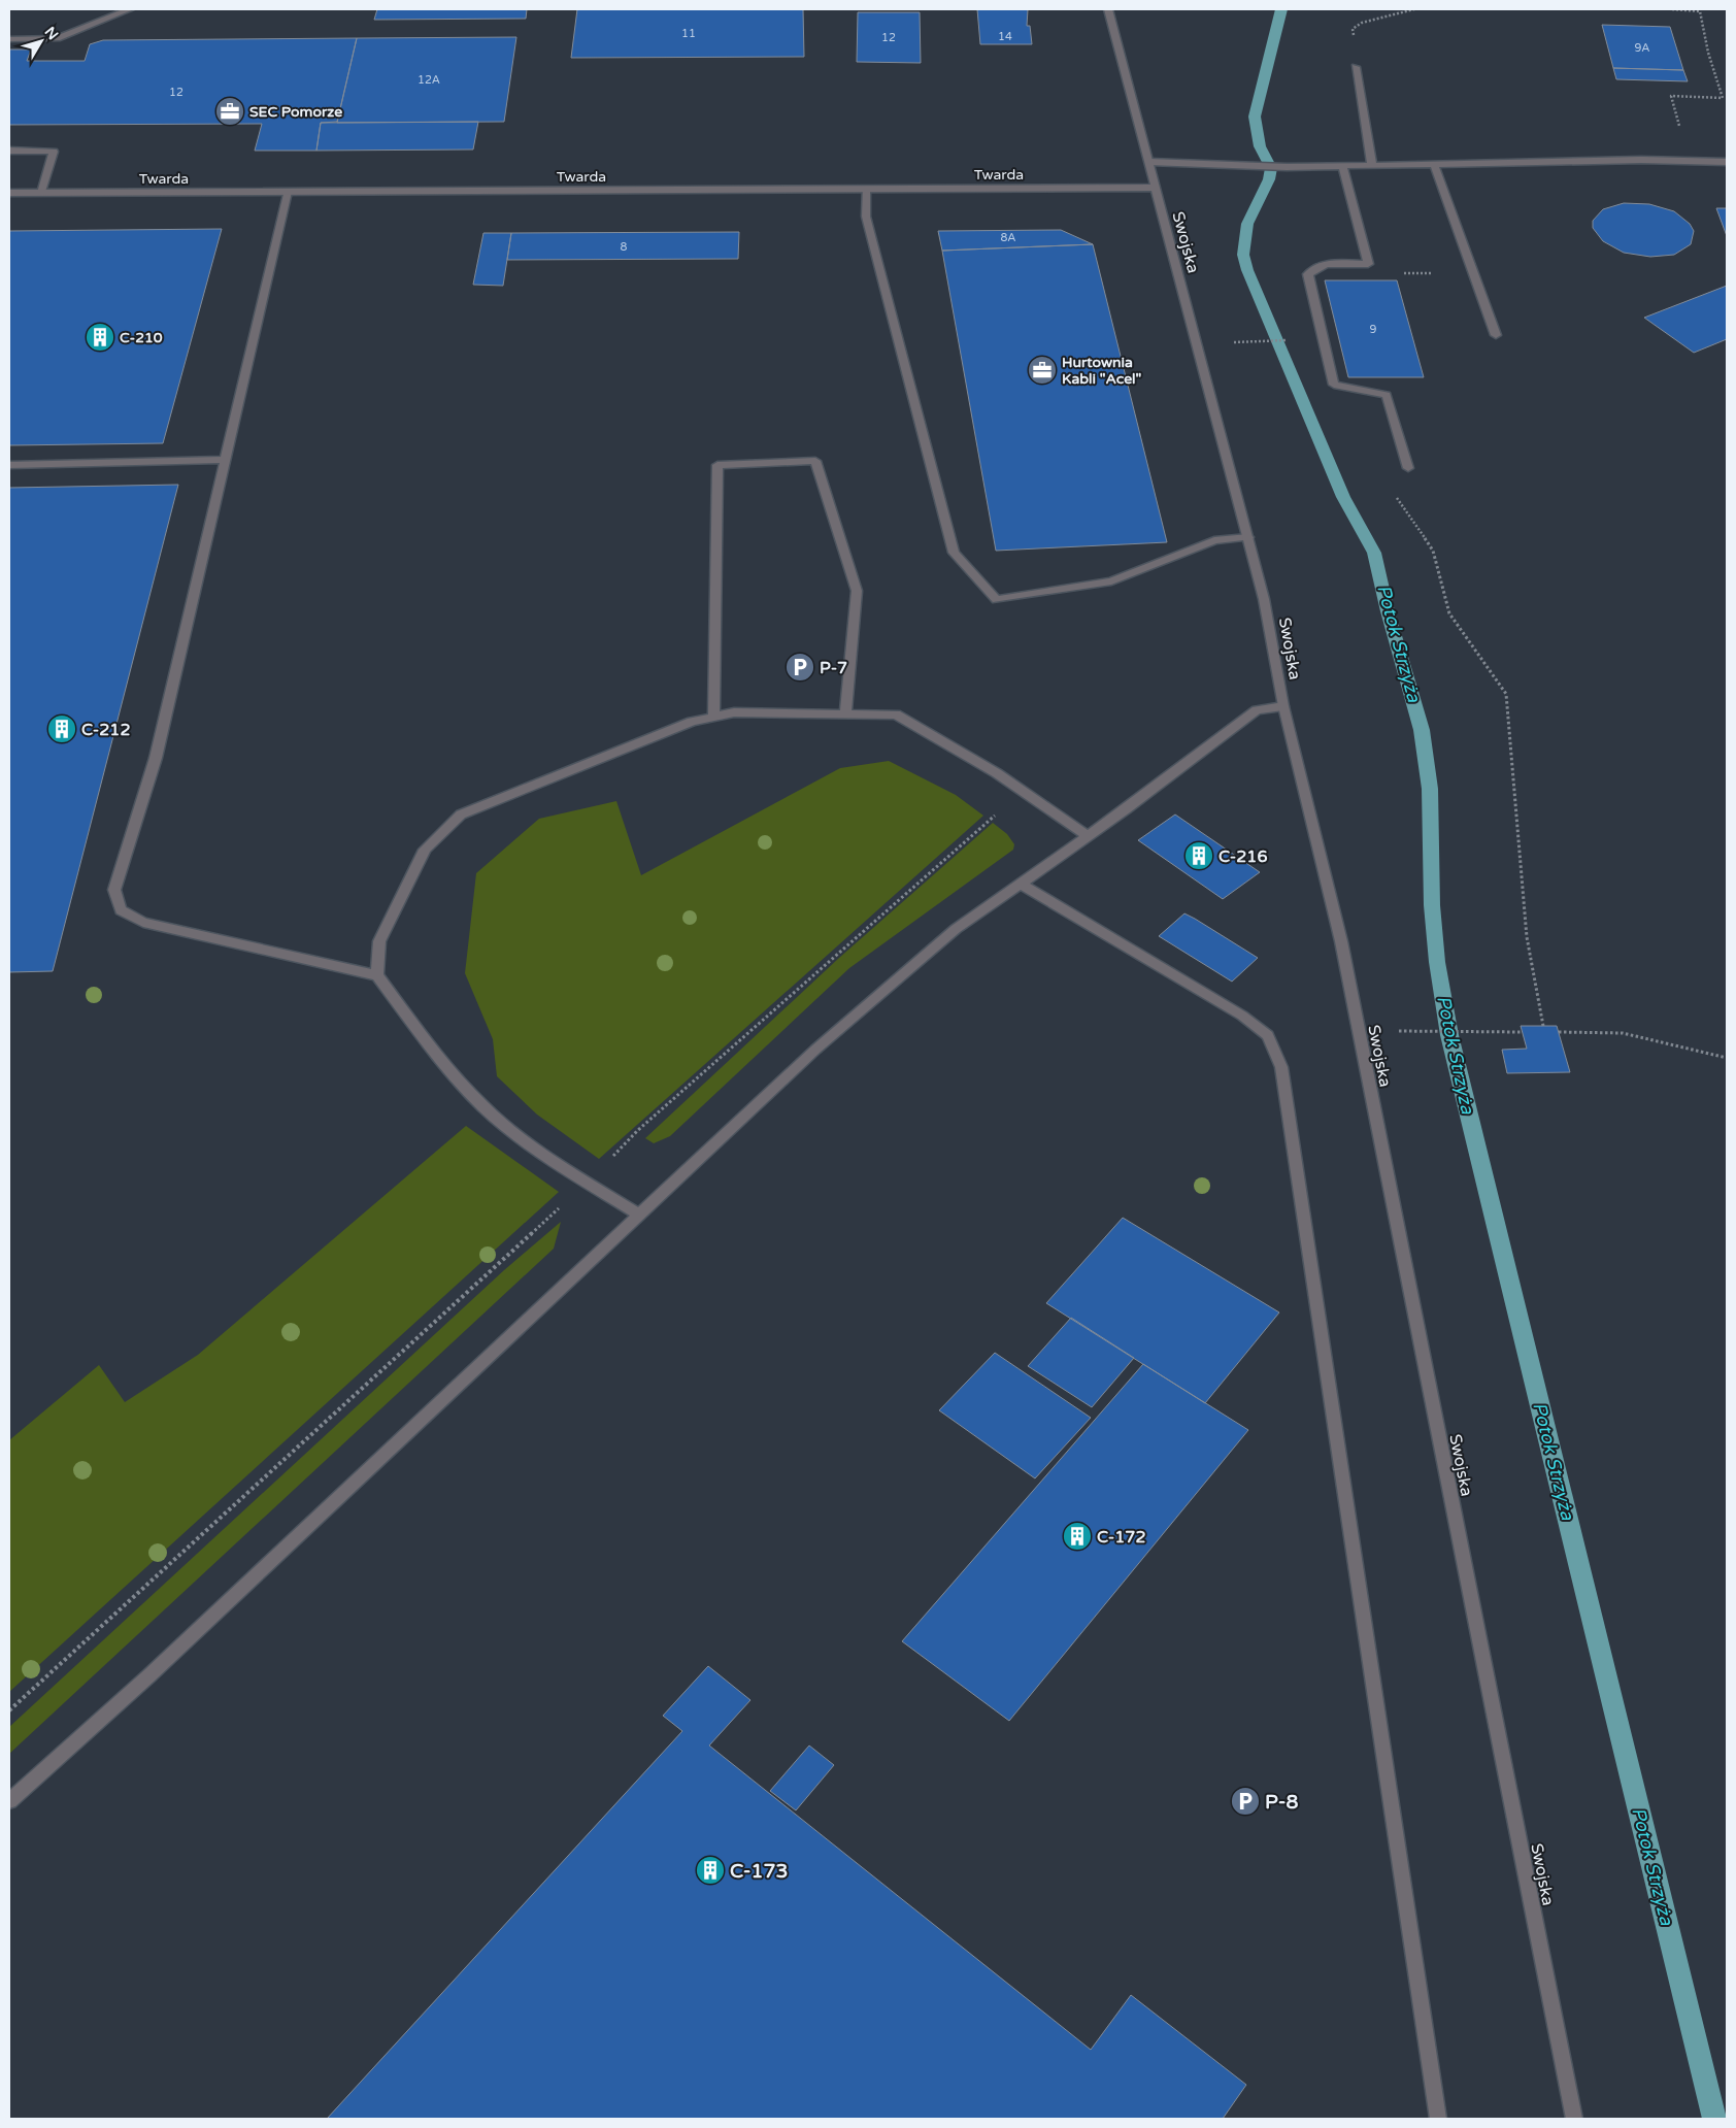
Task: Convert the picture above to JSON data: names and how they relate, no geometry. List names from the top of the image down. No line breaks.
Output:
{"streets":{"street":["Twarda","Swojska"]},"crossings":[["Twarda","Swojska"]],"water":["Potok Strzyża"],"places":{"office":["SEC Pomorze","Hurtownia Kabli \"Acel\""],"building":["C-210","C-212","C-216","C-172","C-173"],"parking":["P-7","P-8"]},"house_numbers":["11","14","12","9A","12A","12","8A","8","9"],"north":"top right"}
